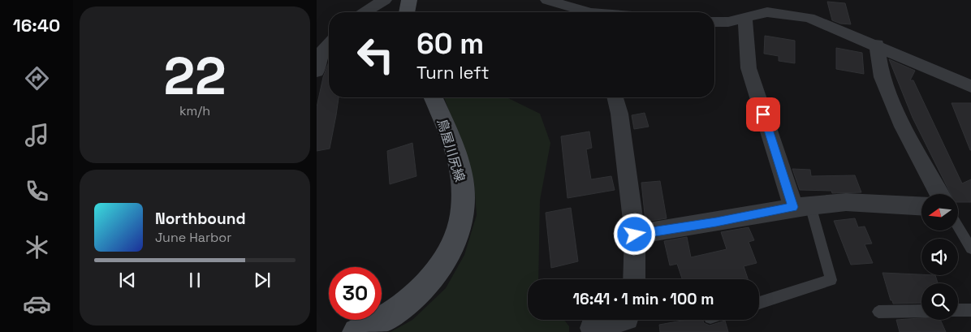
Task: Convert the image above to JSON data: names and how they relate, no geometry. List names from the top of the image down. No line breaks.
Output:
{"streets":{"main road":["鳥屋川尻線"]},"north":"left","page":{"tabs":"16:40","tile":["22","km/h"],"turn":["60 m","Turn left"],"song":["Northbound","June Harbor"],"limit":"30","trip":"16:41 · 1 min · 100 m"}}
